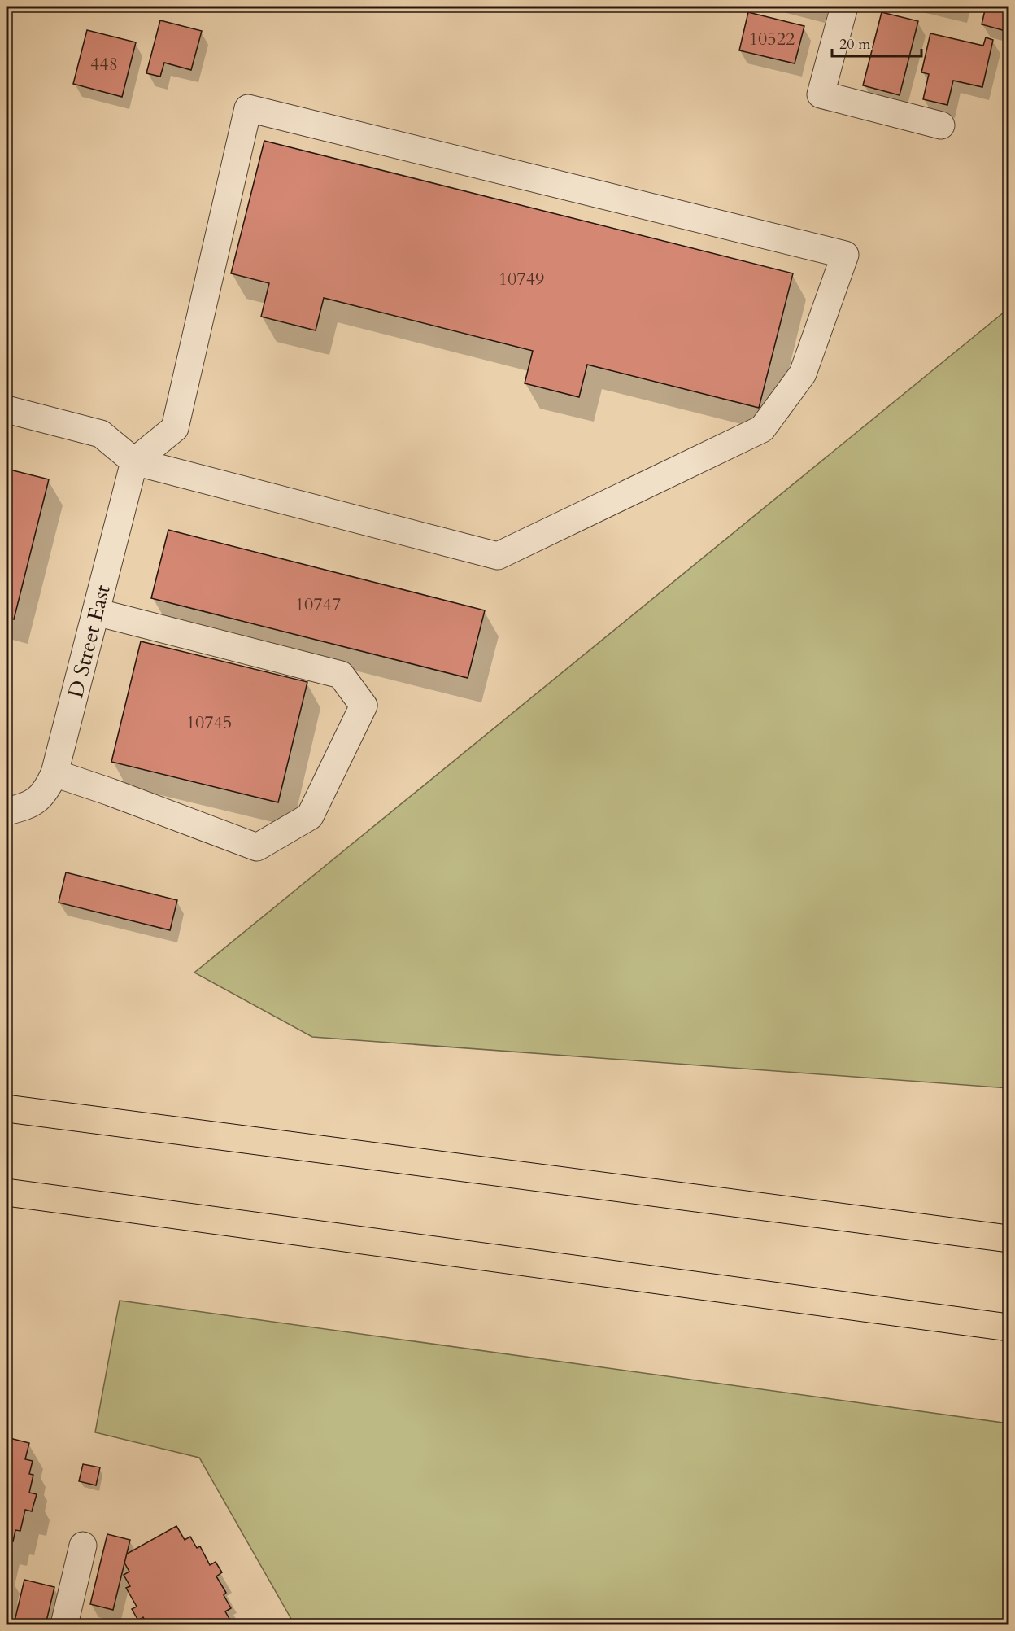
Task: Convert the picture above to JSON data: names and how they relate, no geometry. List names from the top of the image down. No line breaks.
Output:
{"streets":{"street":["D Street East"]},"house_numbers":["10522","448","10749","10747","10745"],"scale_bar":"20 m"}
